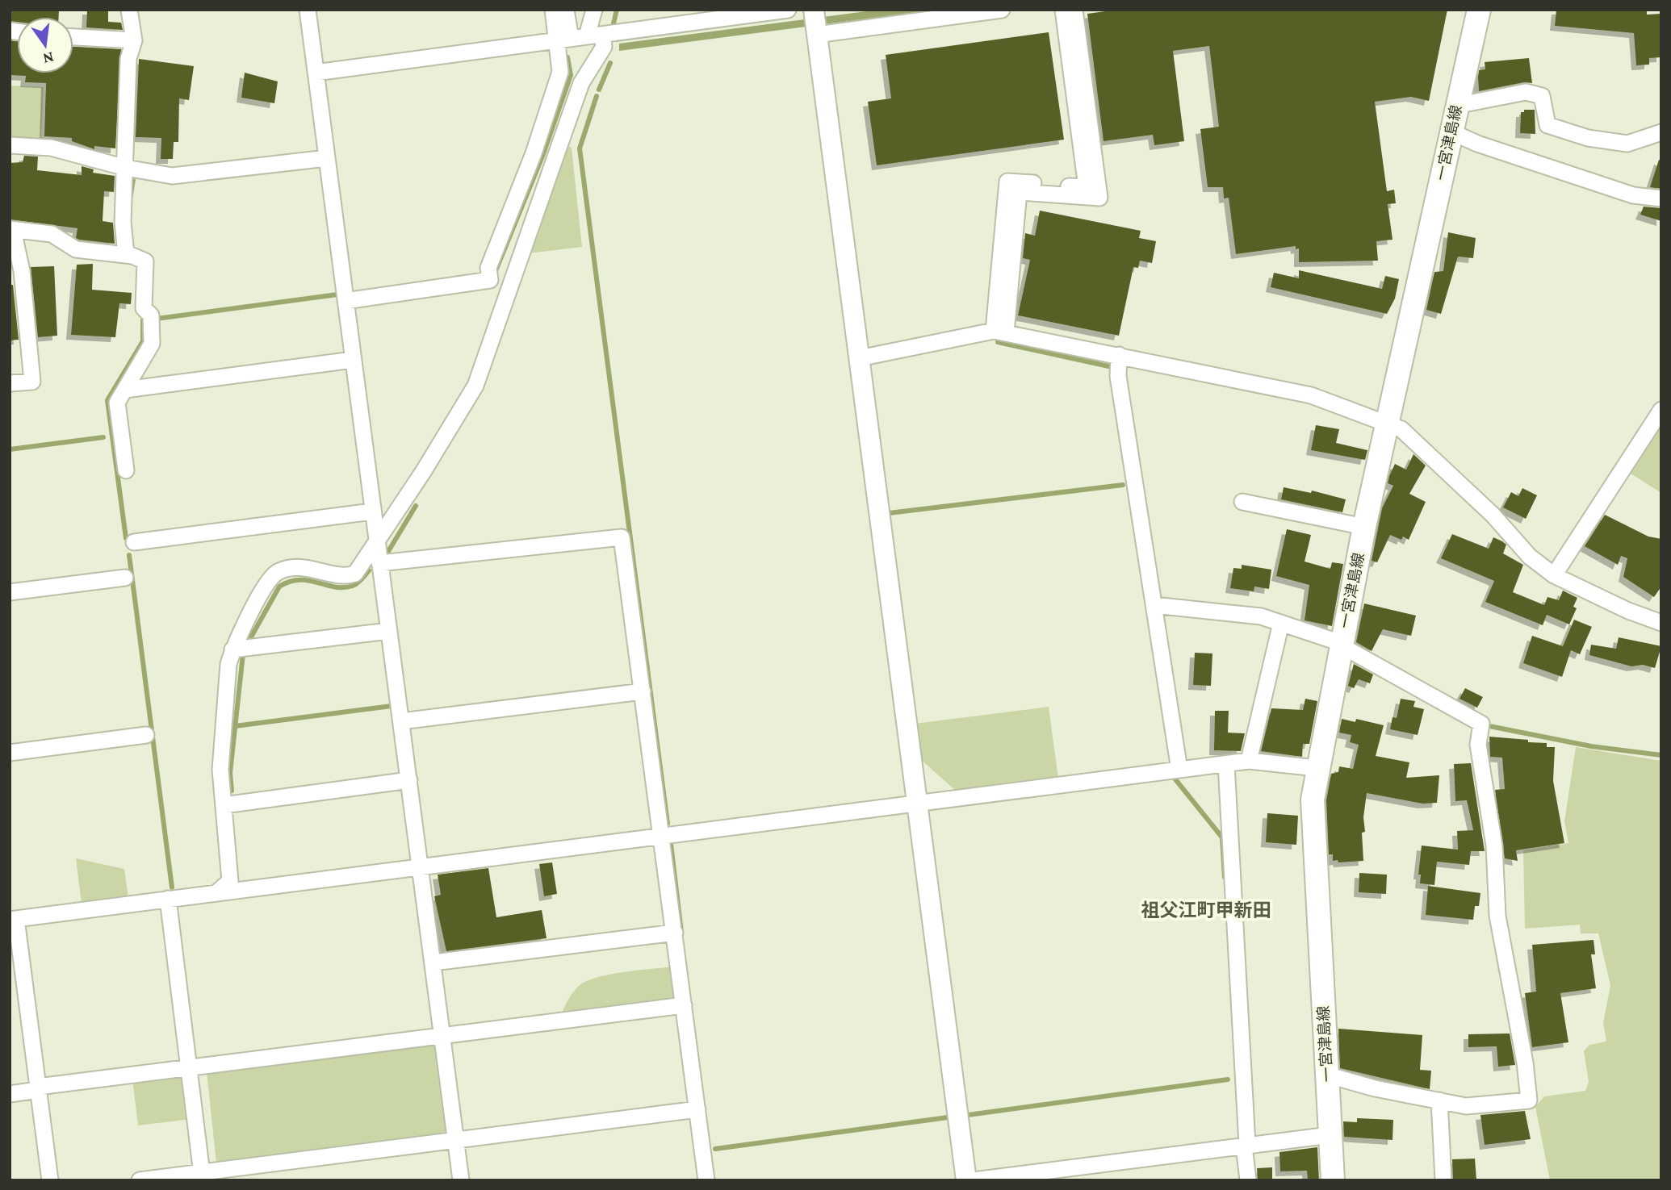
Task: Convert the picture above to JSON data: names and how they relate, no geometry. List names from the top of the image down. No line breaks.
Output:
{"streets":{"main road":["一宮津島線"]},"districts":["祖父江町甲新田"],"north":"bottom"}
